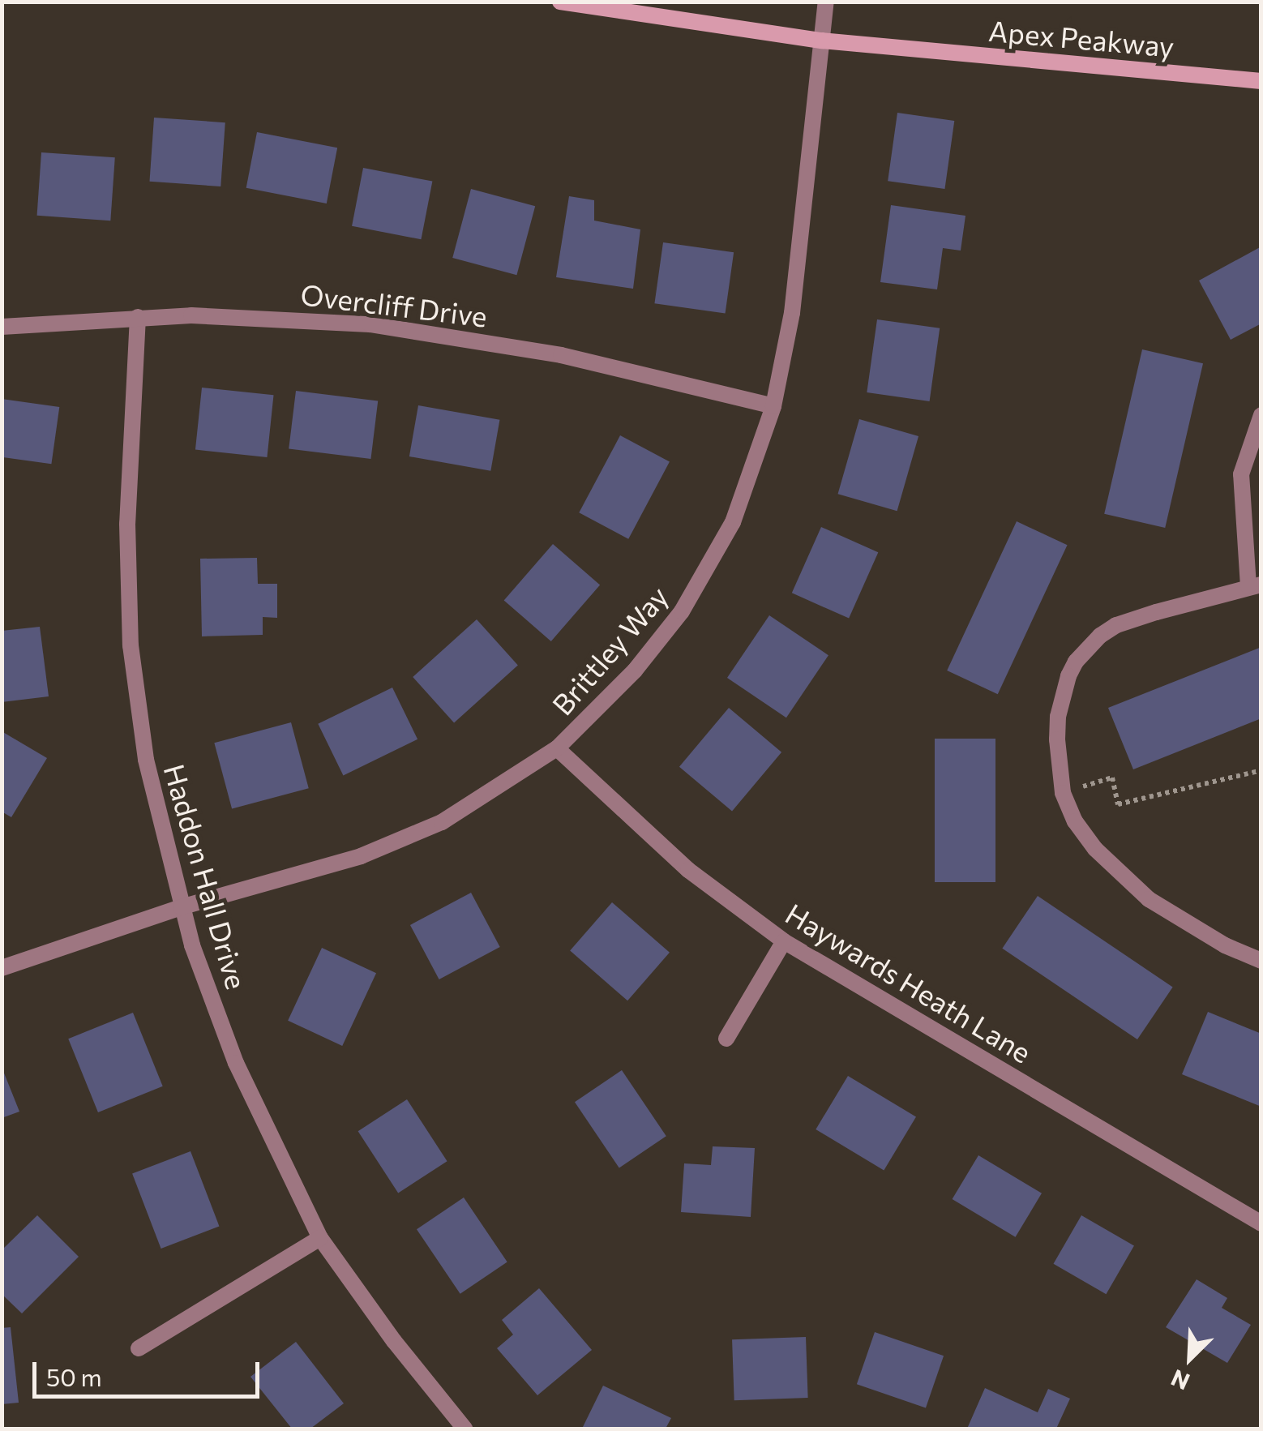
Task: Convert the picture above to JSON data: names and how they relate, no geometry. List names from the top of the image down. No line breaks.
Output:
{"streets":{"main road":["Apex Peakway"],"street":["Overcliff Drive","Brittley Way","Haddon Hall Drive","Haywards Heath Lane"]},"crossings":[["Apex Peakway","Brittley Way"],["Overcliff Drive","Brittley Way"],["Overcliff Drive","Haddon Hall Drive"],["Brittley Way","Haddon Hall Drive"],["Brittley Way","Haywards Heath Lane"]],"scale_bar":"50 m","north":"bottom left"}
